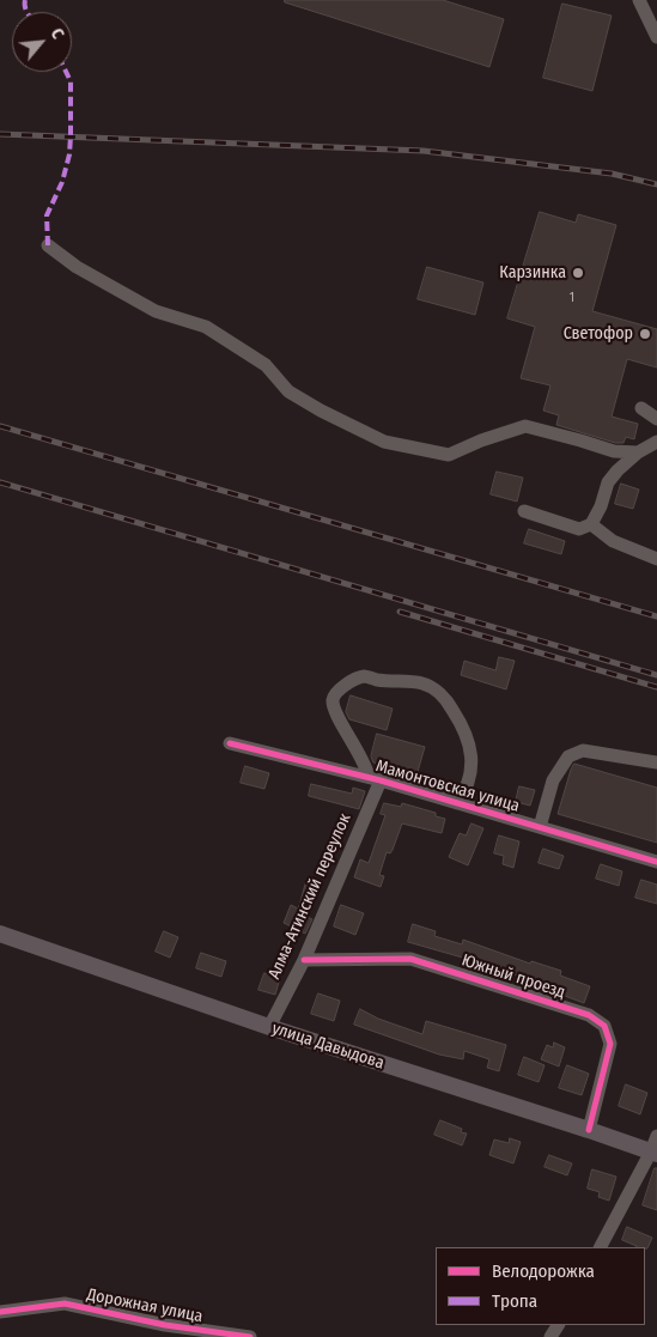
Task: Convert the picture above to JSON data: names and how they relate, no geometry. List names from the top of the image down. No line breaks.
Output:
{"streets":{"main road":["улица Давыдова"],"street":["Мамонтовская улица","Алма-Атинский переулок","Южный проезд","Дорожная улица"]},"crossings":[["Мамонтовская улица","Алма-Атинский переулок"],["Алма-Атинский переулок","Южный проезд"],["Алма-Атинский переулок","улица Давыдова"],["Южный проезд","улица Давыдова"]],"places":["Карзинка","Светофор"],"house_numbers":["1"],"legend":["Велодорожка","Тропа"],"north":"top right"}
